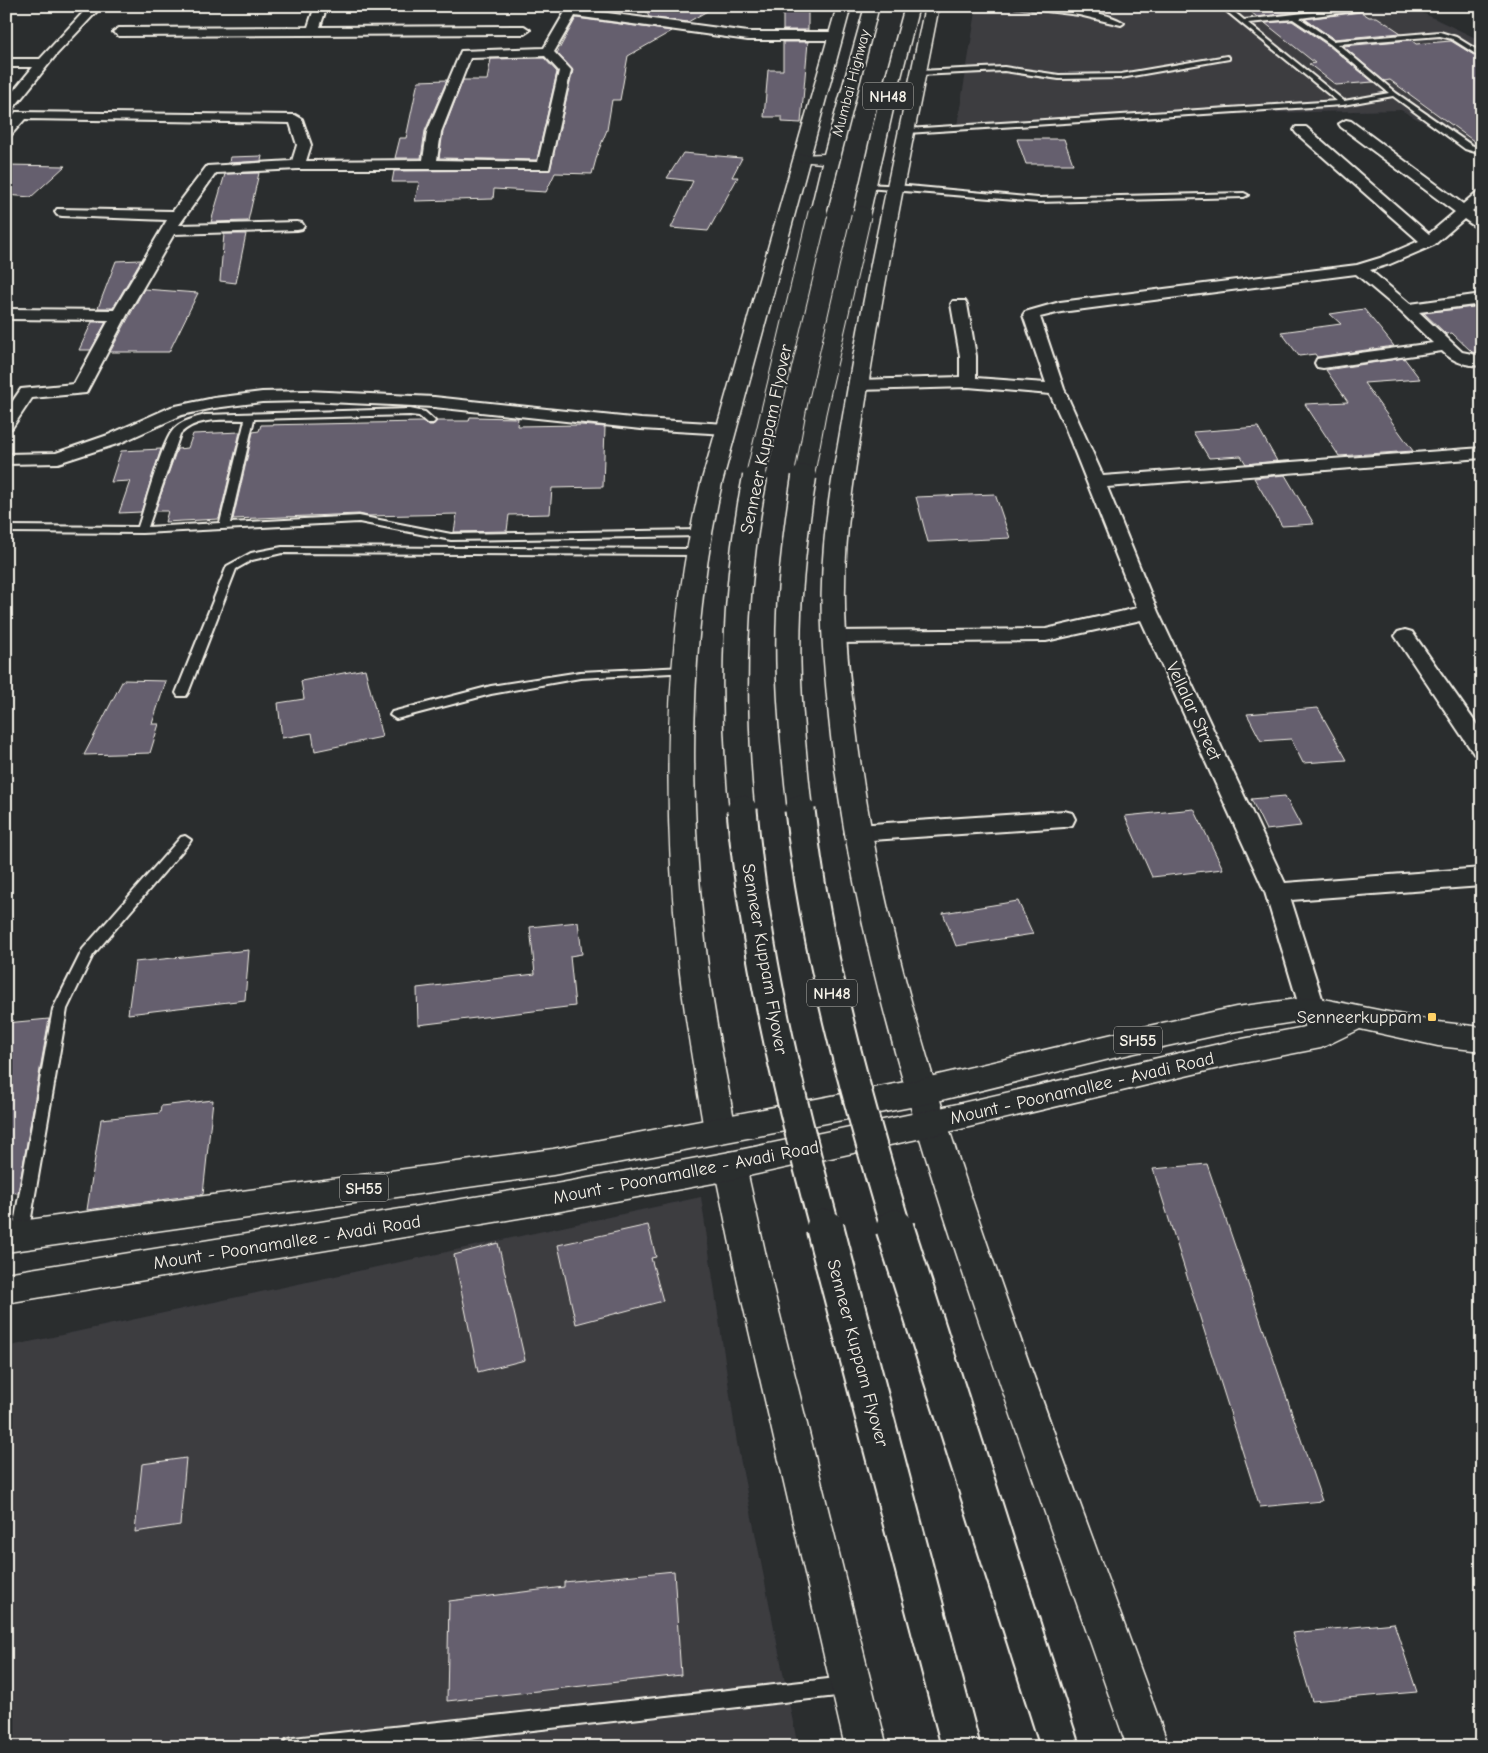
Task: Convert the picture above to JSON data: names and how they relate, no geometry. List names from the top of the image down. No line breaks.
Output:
{"streets":{"main road":["Mumbai Highway","NH48","Senneer Kuppam Flyover","SH55","Mount - Poonamallee - Avadi Road"],"street":["Vellalar Street"]},"crossings":[["Mumbai Highway","Senneer Kuppam Flyover"],["Vellalar Street","Mount - Poonamallee - Avadi Road"]],"places":{"transit":["Senneerkuppam"]}}
